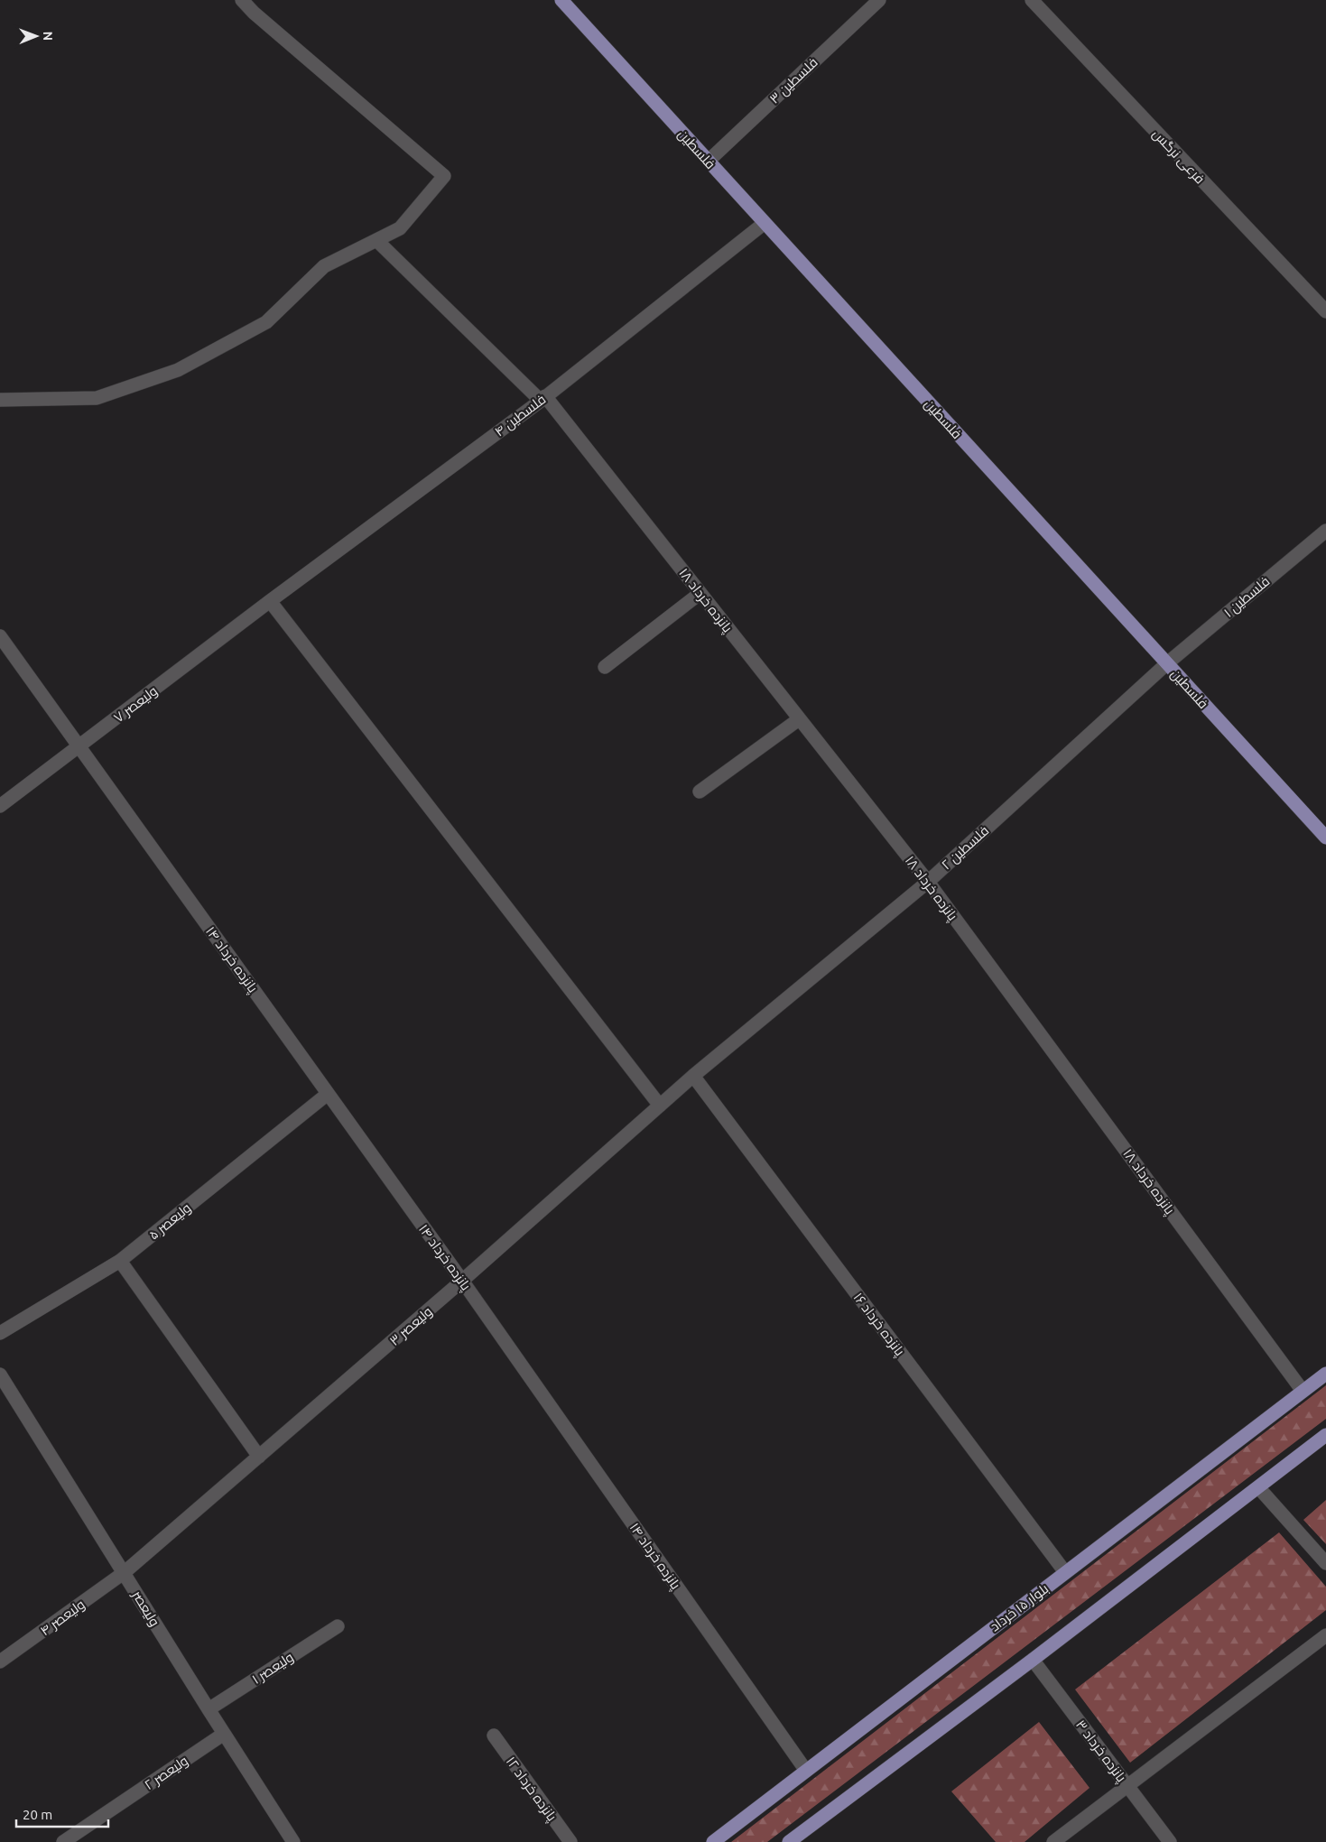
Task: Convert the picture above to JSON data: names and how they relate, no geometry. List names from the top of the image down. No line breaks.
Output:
{"streets":{"main road":["فلسطین","بلوار ۱۵ خرداد"],"street":["فلسطین ۳","فرعی نرگس","فلسطین ۴","فلسطین ۱","پانزده خرداد ۱۸","ولیعصر ۷","فلسطین ۲","پانزده خرداد ۱۴","ولیعصر ۵","پانزده خرداد ۱۶","ولیعصر ۳","ولیعصر","ولیعصر ۴","ولیعصر ۱","پانزده خرداد ۳","ولیعصر ۲","پانزده خرداد ۱۲"]},"crossings":[["فلسطین ۳","فلسطین"],["فلسطین","فلسطین ۴"],["فلسطین","فلسطین ۱"],["فلسطین","فلسطین ۲"],["فلسطین ۴","پانزده خرداد ۱۸"],["فلسطین ۴","ولیعصر ۷"],["فلسطین ۱","فلسطین ۲"],["پانزده خرداد ۱۸","فلسطین ۲"],["پانزده خرداد ۱۸","بلوار ۱۵ خرداد"],["ولیعصر ۷","پانزده خرداد ۱۴"],["فلسطین ۲","پانزده خرداد ۱۶"],["فلسطین ۲","ولیعصر ۳"],["پانزده خرداد ۱۴","ولیعصر ۵"],["پانزده خرداد ۱۴","ولیعصر ۳"],["پانزده خرداد ۱۴","بلوار ۱۵ خرداد"],["پانزده خرداد ۱۶","ولیعصر ۳"],["پانزده خرداد ۱۶","بلوار ۱۵ خرداد"],["ولیعصر ۳","ولیعصر"],["ولیعصر ۳","ولیعصر ۴"],["ولیعصر","ولیعصر ۴"],["ولیعصر","ولیعصر ۱"],["ولیعصر","ولیعصر ۲"]],"scale_bar":"20 m","north":"right"}
